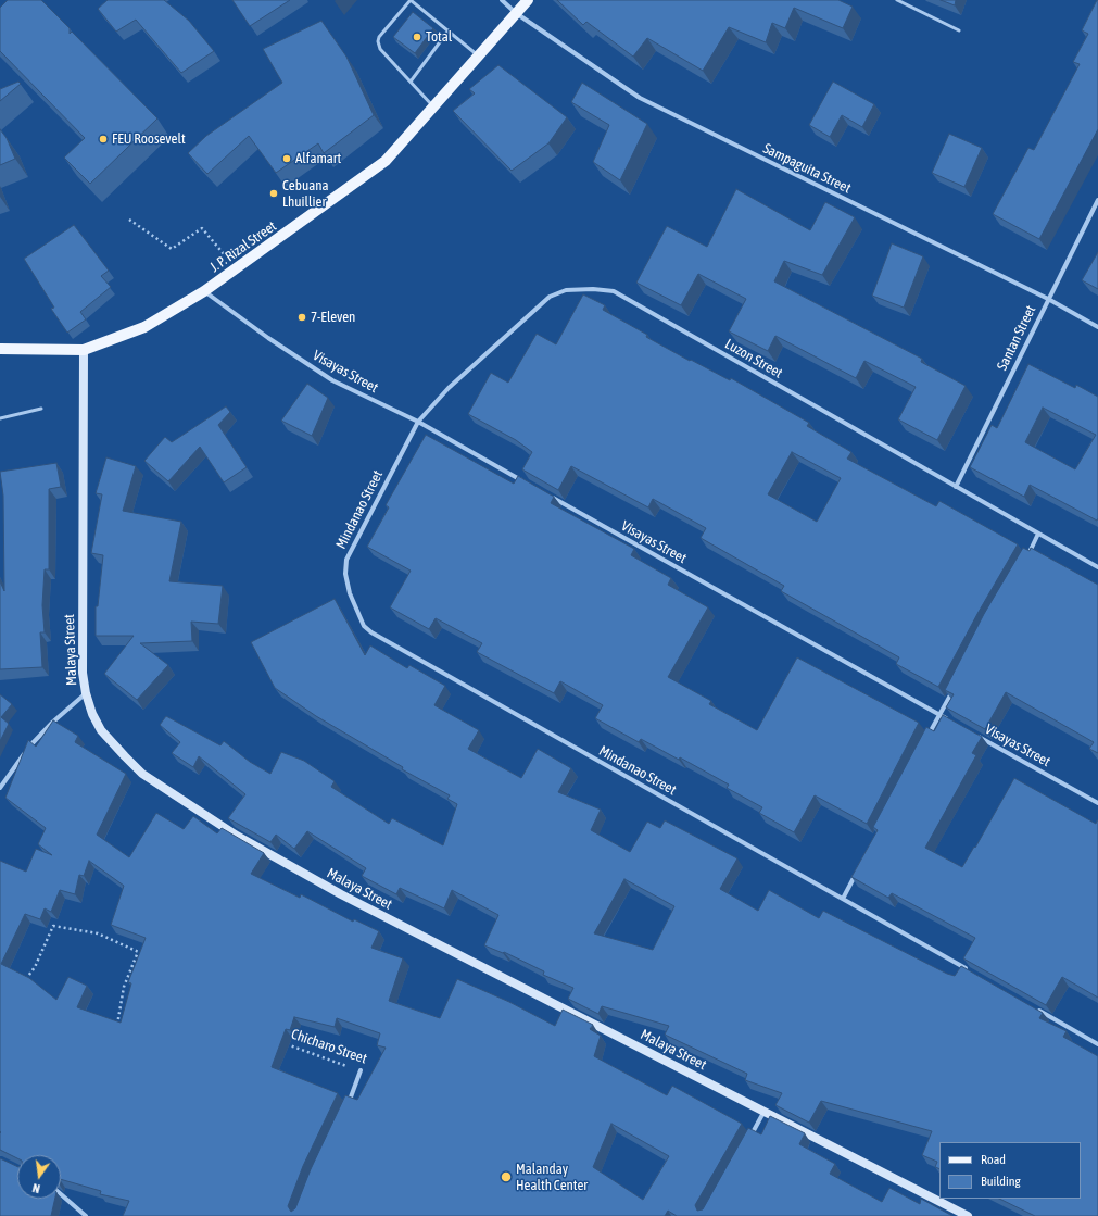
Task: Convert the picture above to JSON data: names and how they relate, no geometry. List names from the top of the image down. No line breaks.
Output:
{"streets":{"main road":["J. P. Rizal Street"],"street":["Sampaguita Street","Santan Street","Luzon Street","Visayas Street","Mindanao Street","Malaya Street"],"path":["Chicharo Street"]},"crossings":[["Sampaguita Street","J. P. Rizal Street"],["Sampaguita Street","Santan Street"],["J. P. Rizal Street","Visayas Street"],["J. P. Rizal Street","Malaya Street"],["Santan Street","Luzon Street"],["Luzon Street","Visayas Street"],["Luzon Street","Mindanao Street"],["Visayas Street","Mindanao Street"]],"places":["Total","FEU Roosevelt","Alfamart","Cebuana Lhuillier","7-Eleven","Malanday Health Center"],"legend":["Road","Building"],"north":"bottom"}
